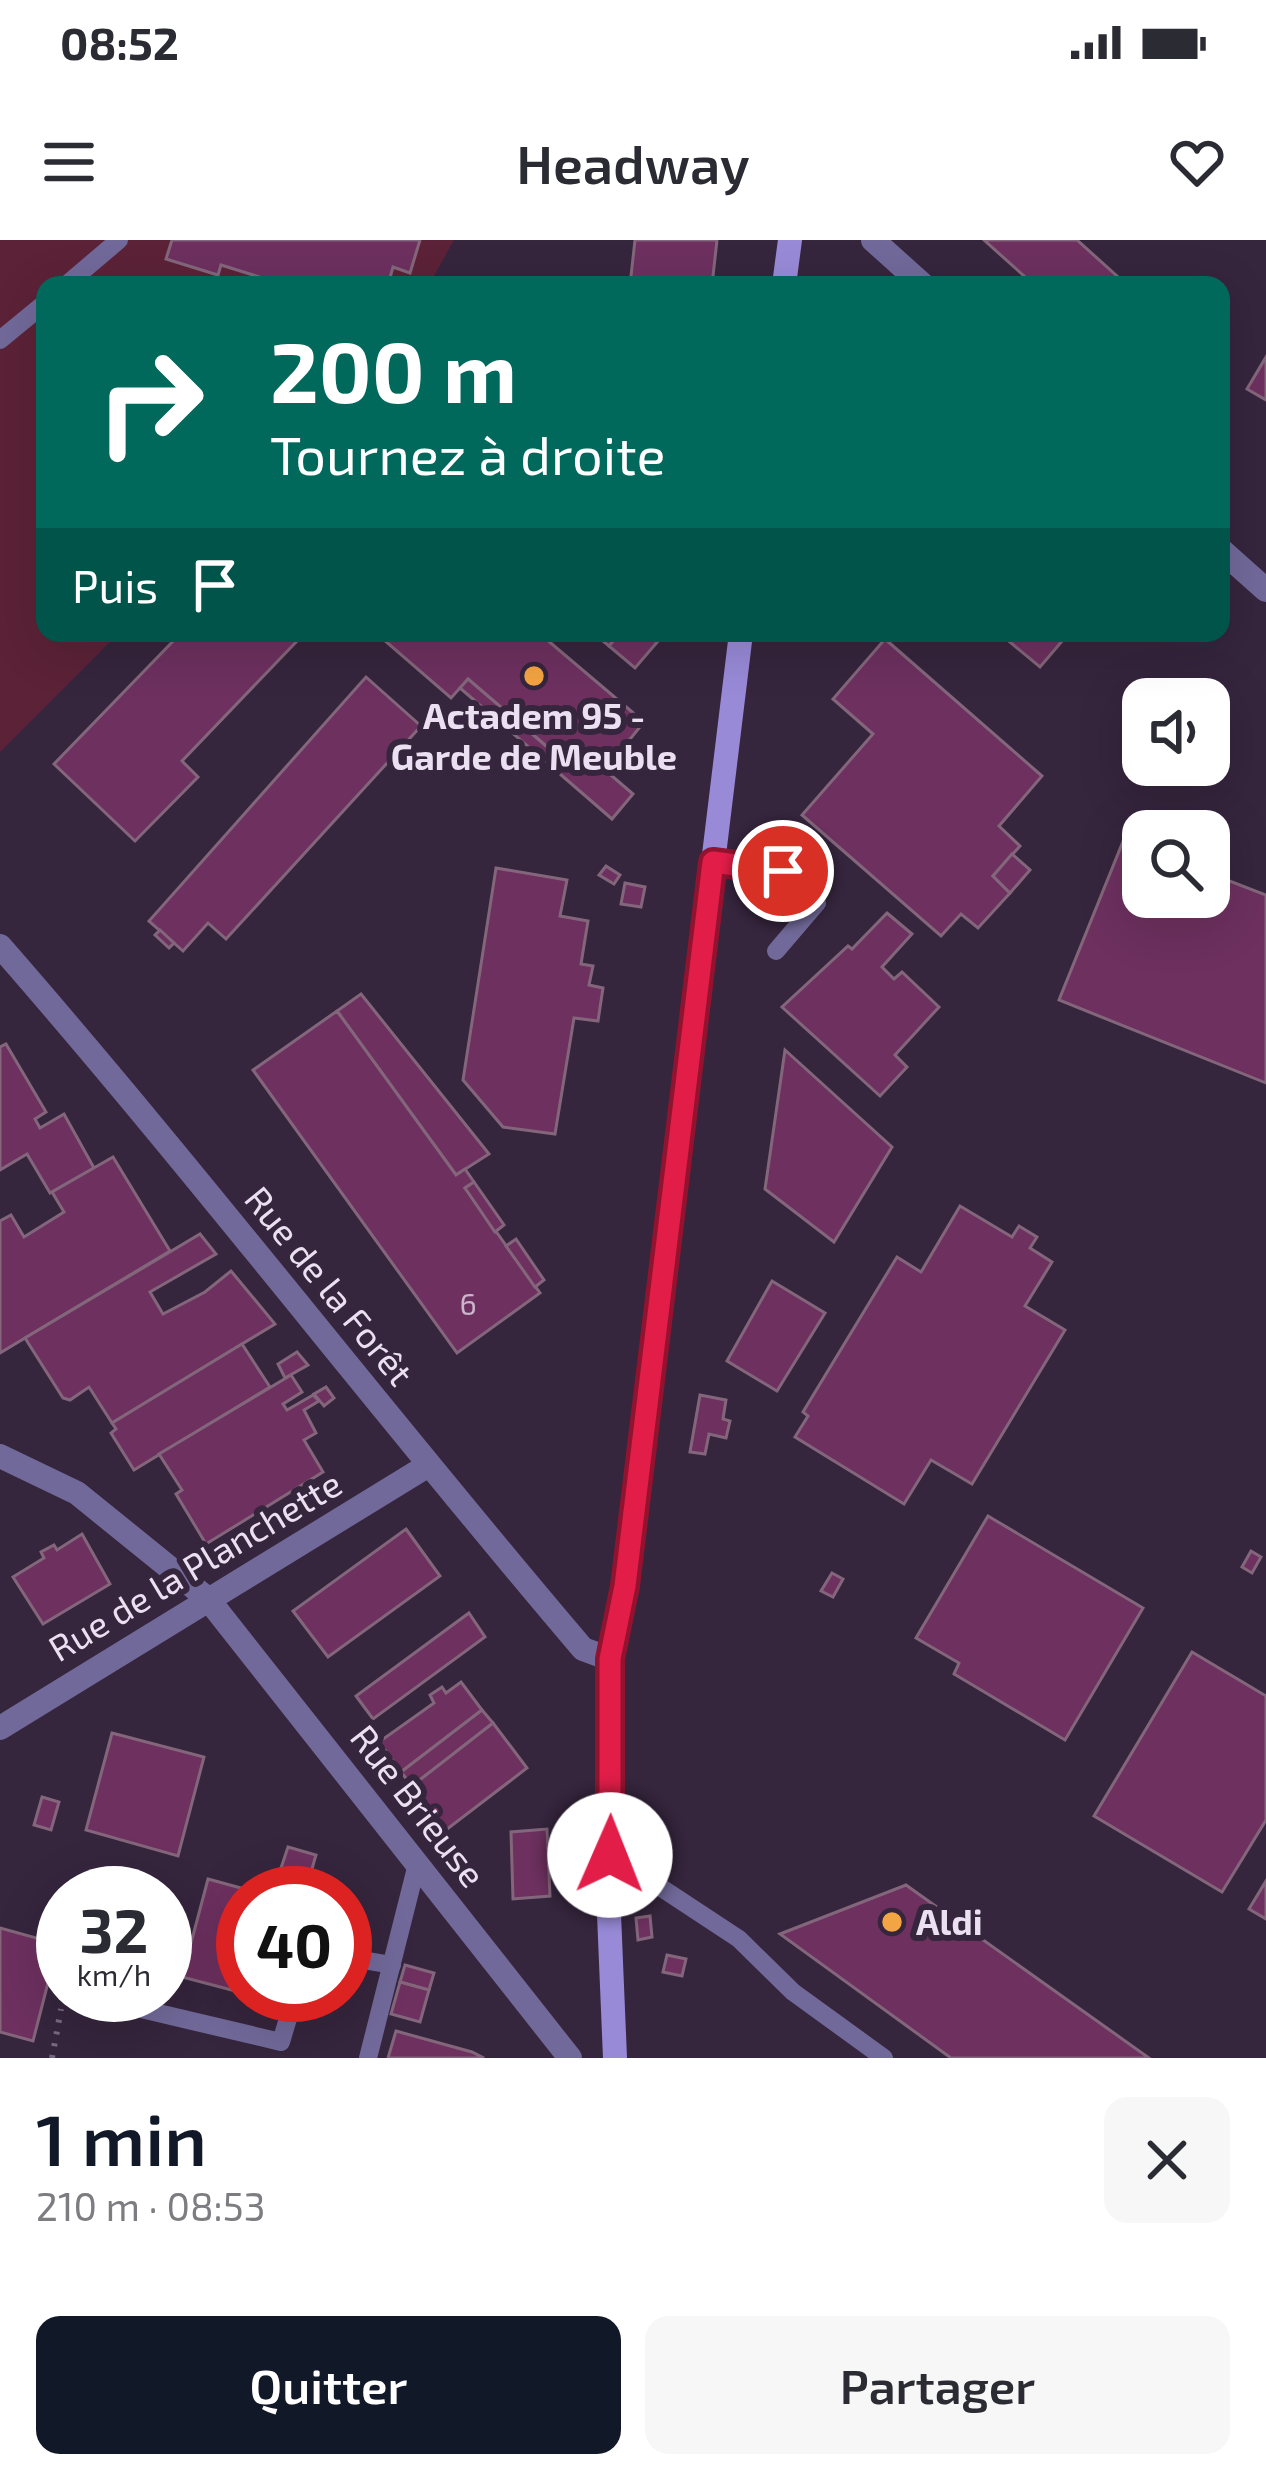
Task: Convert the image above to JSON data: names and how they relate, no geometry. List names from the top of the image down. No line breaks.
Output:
{"streets":{"street":["Rue de la Forêt","Rue de la Planchette","Rue Brieuse"]},"crossings":[["Rue de la Forêt","Rue de la Planchette"],["Rue de la Planchette","Rue Brieuse"]],"places":["Actadem 95 - Garde de Meuble","Aldi"],"house_numbers":["6"],"page":{"status":"08:52","header":"Headway","turn":["200 m","Tournez à droite"],"then":"Puis","speed":"32 km/h","limit":"40","heading":["1 min","210 m · 08:53"],"buttons":["Quitter","Partager"]}}
